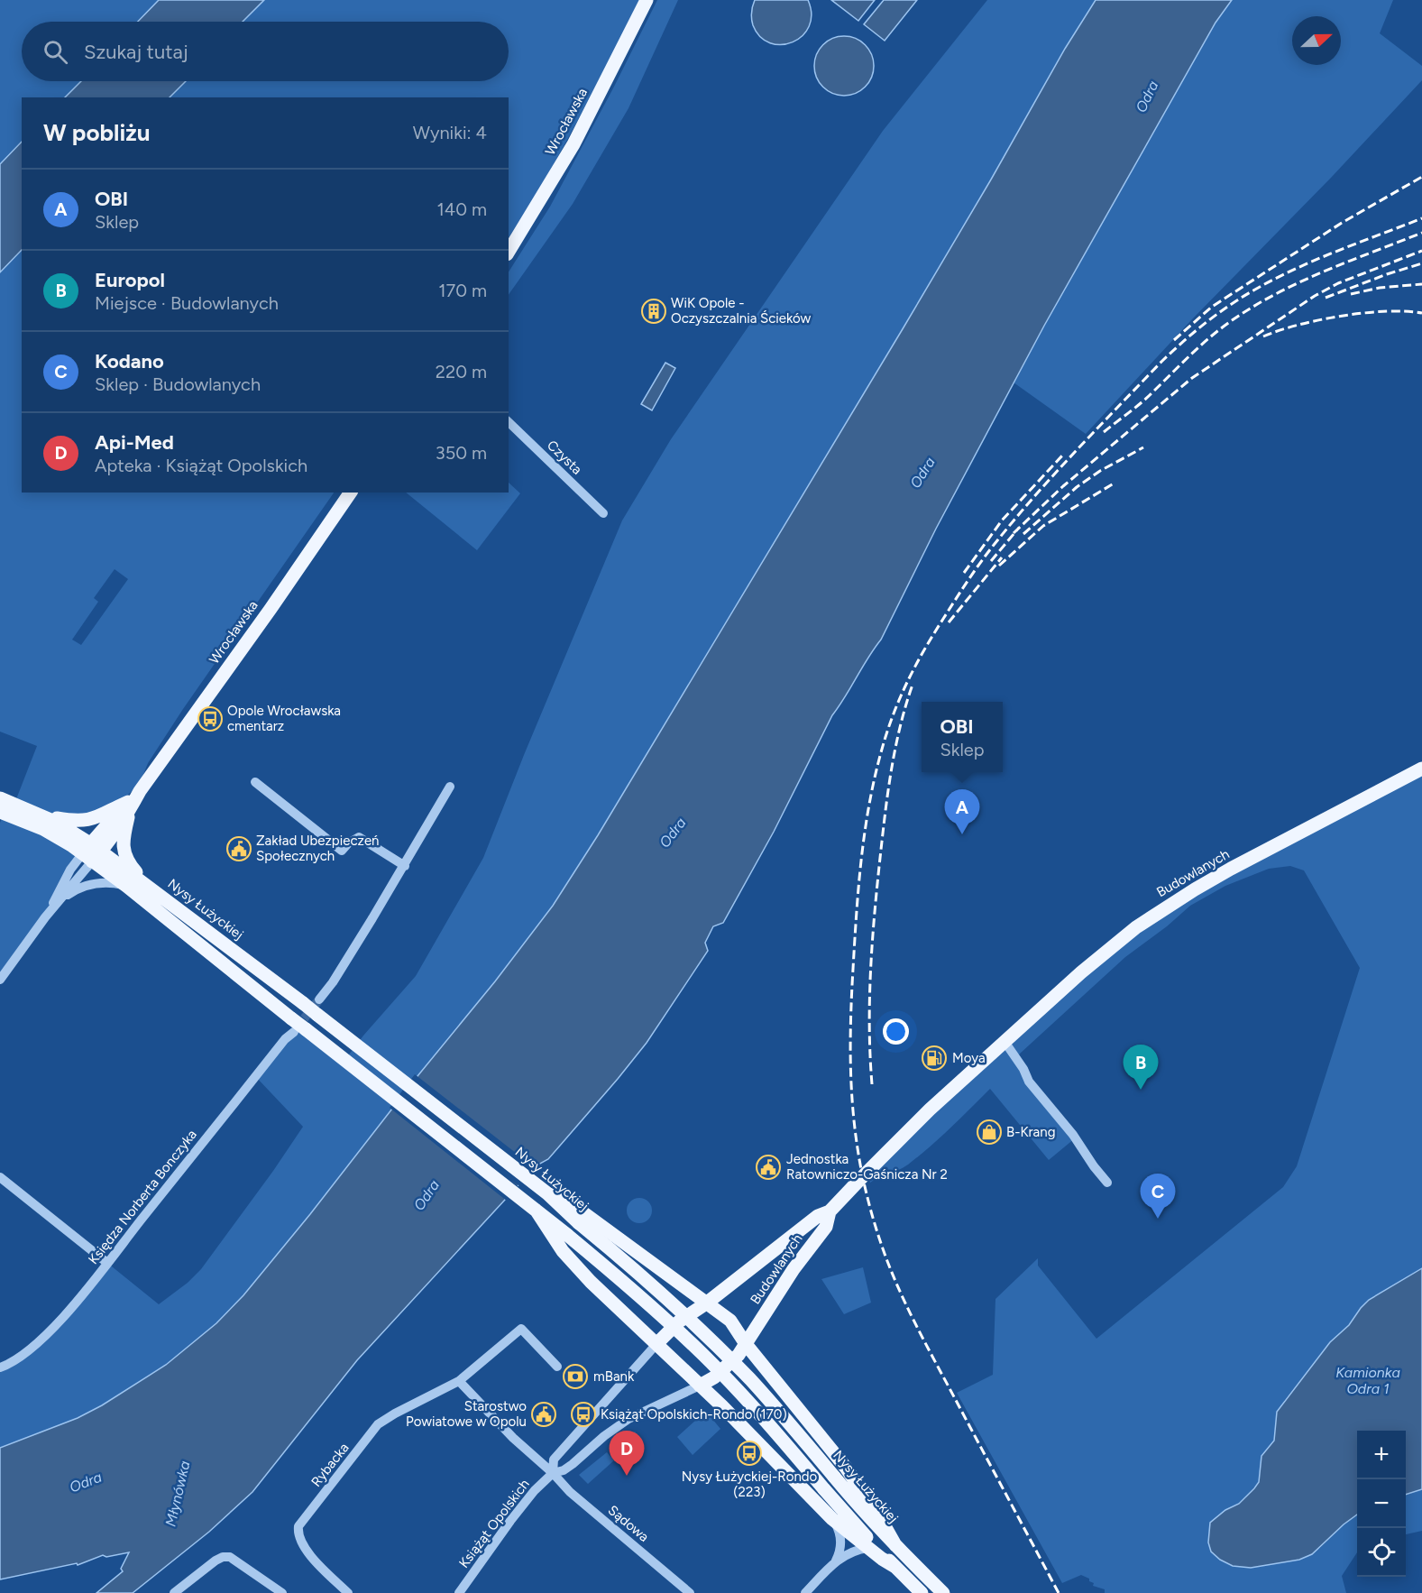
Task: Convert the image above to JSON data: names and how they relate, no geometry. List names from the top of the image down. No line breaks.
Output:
{"streets":{"main road":["Wrocławska","Budowlanych","Nysy Łużyckiej"],"street":["Czysta","Księdza Norberta Bonczyka","Rybacka","Książąt Opolskich","Sądowa"]},"crossings":[["Wrocławska","Nysy Łużyckiej"],["Budowlanych","Książąt Opolskich"],["Rybacka","Sądowa"],["Książąt Opolskich","Sądowa"]],"water":["Odra","Kamionka Odra 1","Młynówka"],"places":{"building":["WiK Opole - Oczyszczalnia Ścieków"],"bus stop":["Opole Wrocławska cmentarz","Książąt Opolskich-Rondo (170)","Nysy Łużyckiej-Rondo (223)"],"public building":["Zakład Ubezpieczeń Społecznych","Jednostka Ratowniczo-Gaśnicza Nr 2","Starostwo Powiatowe w Opolu"],"fuel station":["Moya"],"shop":["B-Krang"],"bank":["mBank"]},"north":"right","page":{"search":"Szukaj tutaj","heading":["W pobliżu","Wyniki: 4"],"list":[{"mark":"A","name":"OBI","note":"Sklep","value":"140 m"},{"mark":"B","name":"Europol","note":"Miejsce · Budowlanych","value":"170 m"},{"mark":"C","name":"Kodano","note":"Sklep · Budowlanych","value":"220 m"},{"mark":"D","name":"Api-Med","note":"Apteka · Książąt Opolskich","value":"350 m"}],"popup":["OBI","Sklep"],"pins":["A","B","C","D"],"map_buttons":["+","−"]}}
